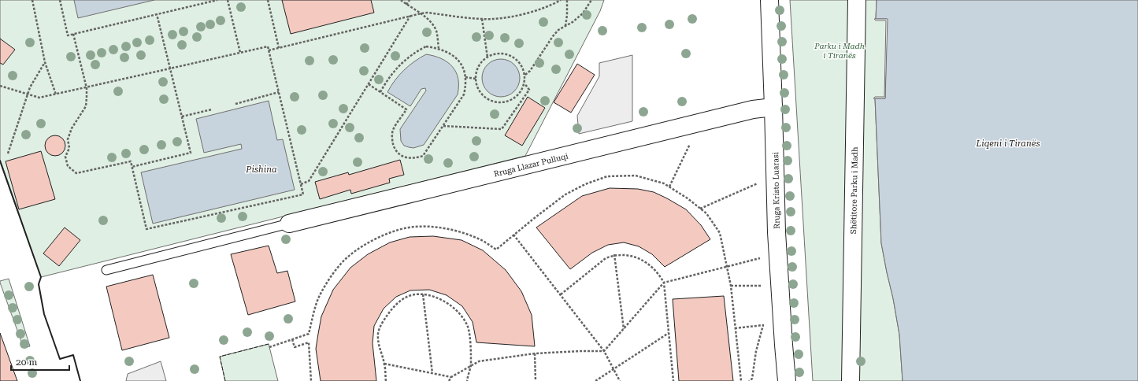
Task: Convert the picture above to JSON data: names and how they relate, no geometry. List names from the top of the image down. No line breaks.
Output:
{"streets":{"street":["Rruga Llazar Pulluqi","Rruga Kristo Luarasi","Shëtitore Parku i Madh"]},"crossings":[["Rruga Llazar Pulluqi","Rruga Kristo Luarasi"]],"water":["Liqeni i Tiranës","Pishina"],"parks":["Parku i Madh i Tiranës"],"scale_bar":"20 m"}
